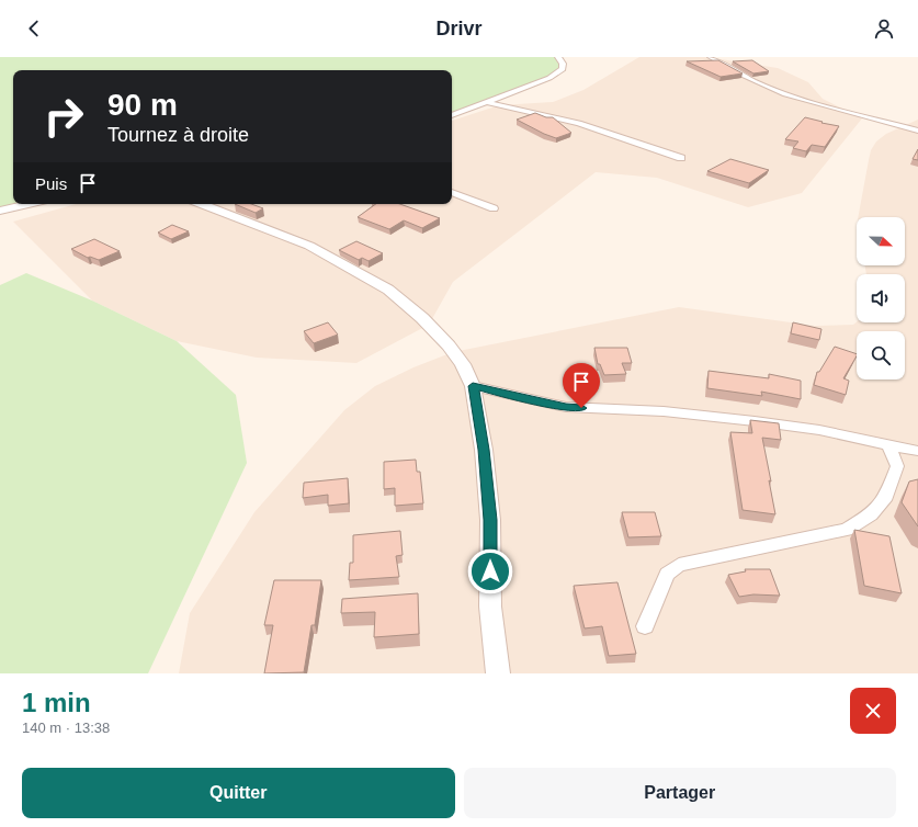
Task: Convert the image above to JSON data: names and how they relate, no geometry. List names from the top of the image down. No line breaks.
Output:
{"north":"right","page":{"header":"Drivr","turn":["90 m","Tournez à droite"],"then":"Puis","heading":["1 min","140 m · 13:38"],"buttons":["Quitter","Partager"]}}
